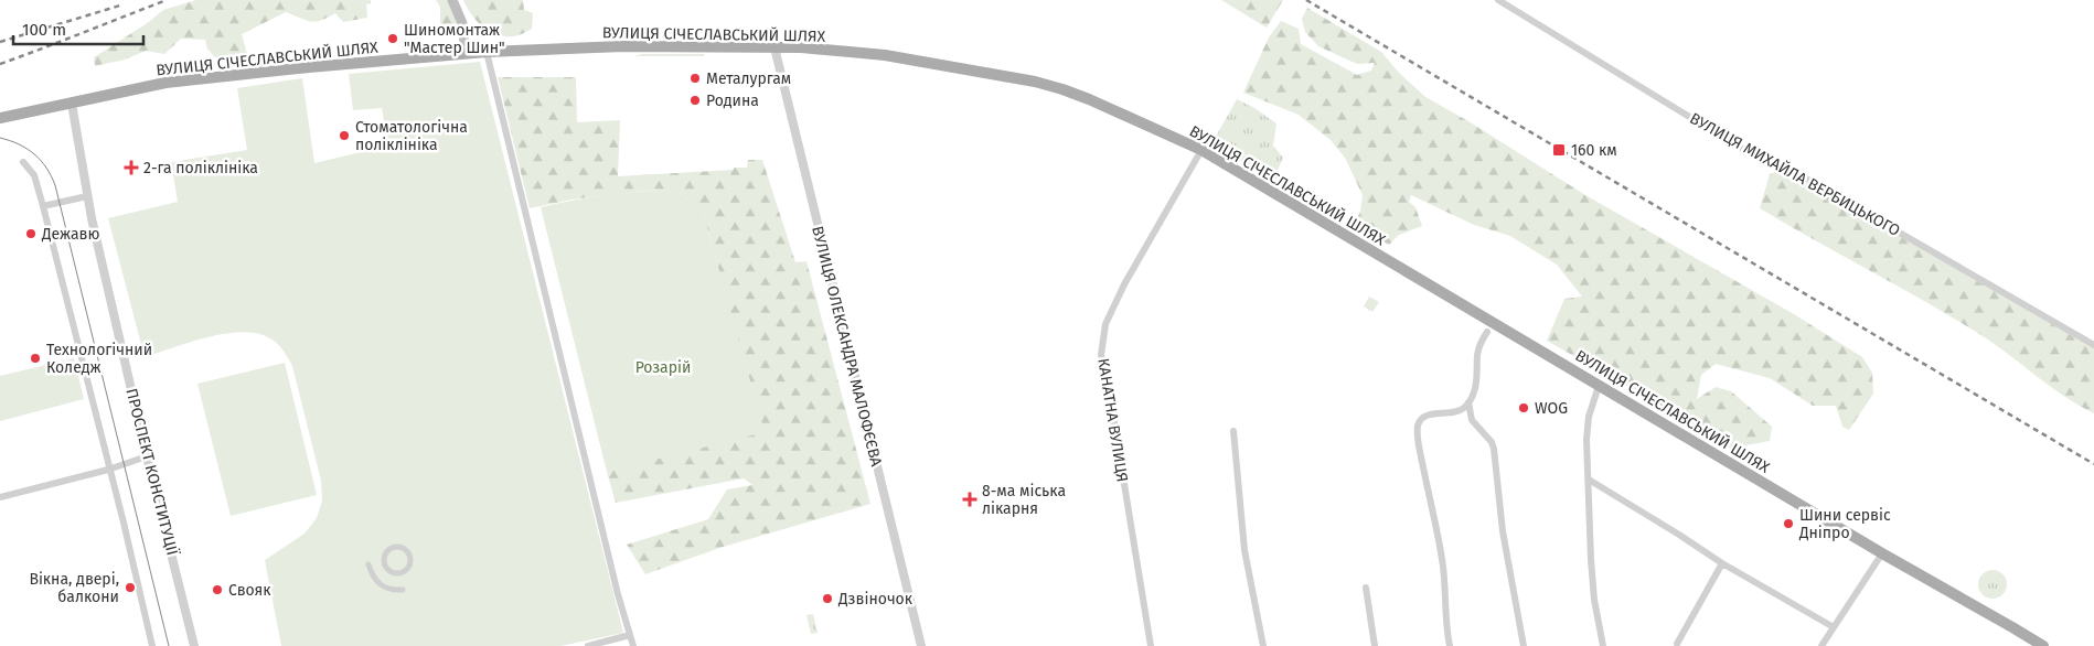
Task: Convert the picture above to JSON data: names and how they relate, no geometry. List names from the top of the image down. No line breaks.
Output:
{"streets":{"main road":["ВУЛИЦЯ СІЧЕСЛАВСЬКИЙ ШЛЯХ"],"street":["ВУЛИЦЯ МИХАЙЛА ВЕРБИЦЬКОГО","ВУЛИЦЯ ОЛЕКСАНДРА МАЛОФЄЄВА","КАНАТНА ВУЛИЦЯ","ПРОСПЕКТ КОНСТИТУЦІЇ"]},"crossings":[["ВУЛИЦЯ СІЧЕСЛАВСЬКИЙ ШЛЯХ","ВУЛИЦЯ ОЛЕКСАНДРА МАЛОФЄЄВА"],["ВУЛИЦЯ СІЧЕСЛАВСЬКИЙ ШЛЯХ","КАНАТНА ВУЛИЦЯ"],["ВУЛИЦЯ СІЧЕСЛАВСЬКИЙ ШЛЯХ","ПРОСПЕКТ КОНСТИТУЦІЇ"]],"parks":["Розарій"],"places":{"other":["Шиномонтаж \"Мастер Шин\"","Металургам","Родина","Стоматологічна поліклініка","Дежавю","Технологічний Коледж","WOG","Шини сервіс Дніпро","Вікна, двері, балкони","Свояк","Дзвіночок"],"transit":["160 км"],"health":["2-га поліклініка","8-ма міська лікарня"]},"scale_bar":"100 m"}
